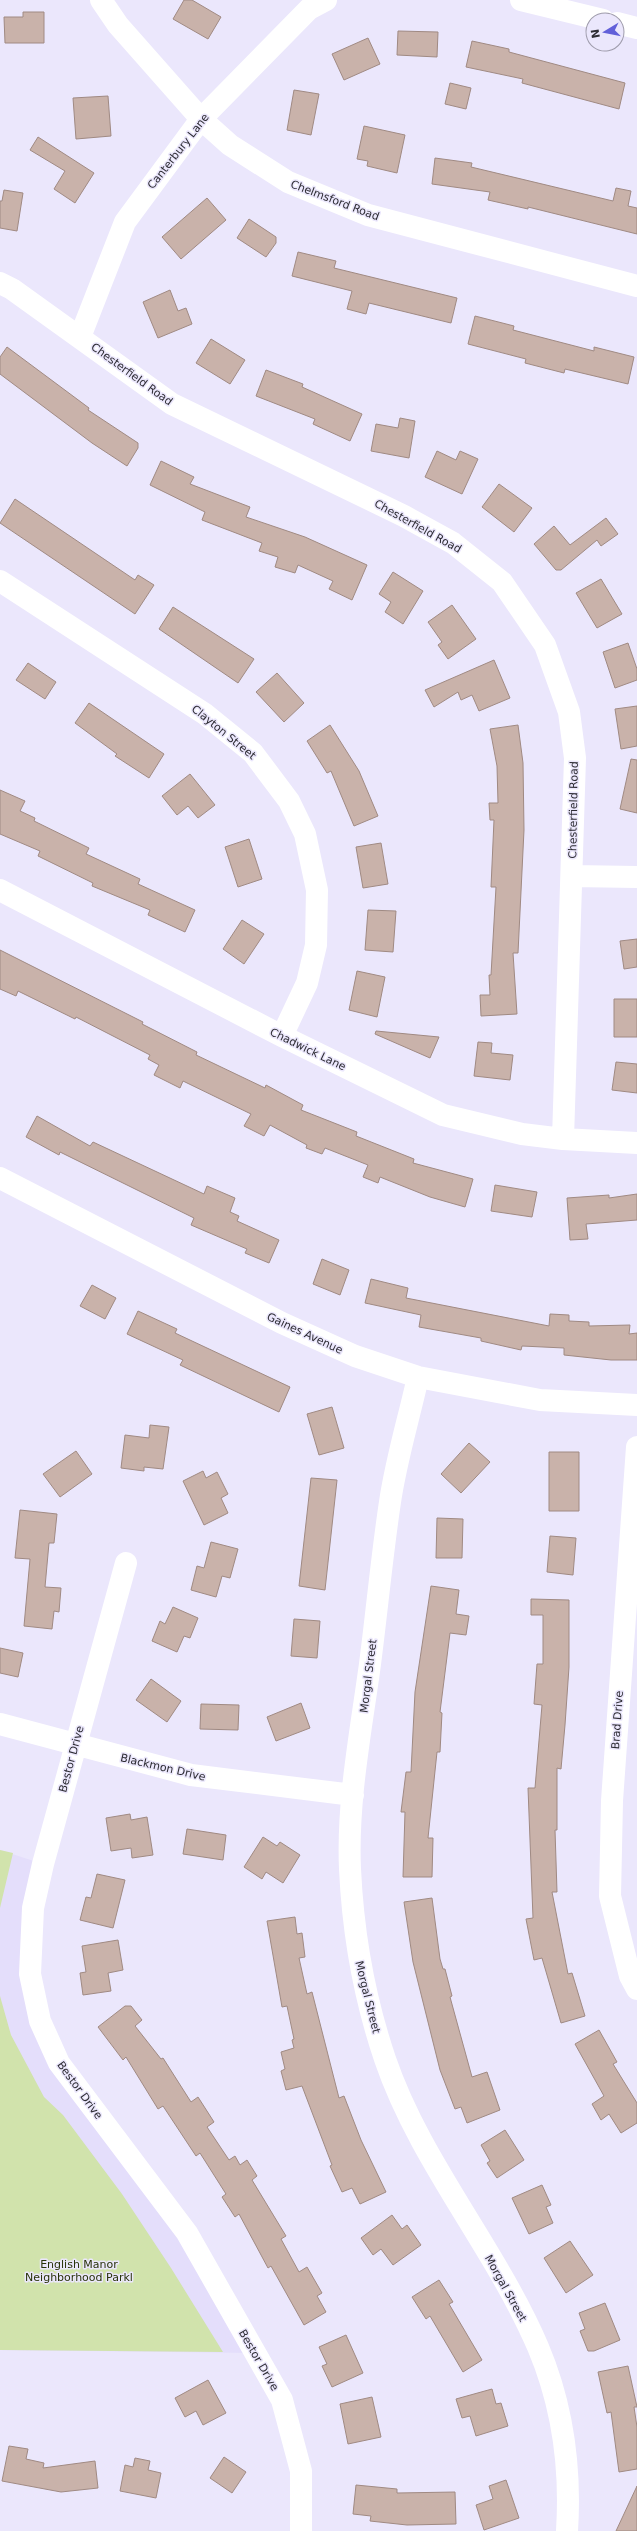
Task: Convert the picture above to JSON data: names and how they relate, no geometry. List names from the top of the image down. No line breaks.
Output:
{"streets":{"street":["Canterbury Lane","Chelmsford Road","Chesterfield Road","Clayton Street","Chadwick Lane","Gaines Avenue","Morgal Street","Brad Drive","Bestor Drive","Blackmon Drive"]},"crossings":[["Canterbury Lane","Chelmsford Road"],["Canterbury Lane","Chesterfield Road"],["Chesterfield Road","Chadwick Lane"],["Clayton Street","Chadwick Lane"],["Gaines Avenue","Morgal Street"],["Morgal Street","Blackmon Drive"],["Bestor Drive","Blackmon Drive"]],"parks":["English Manor Neighborhood Parkl"],"north":"left"}
